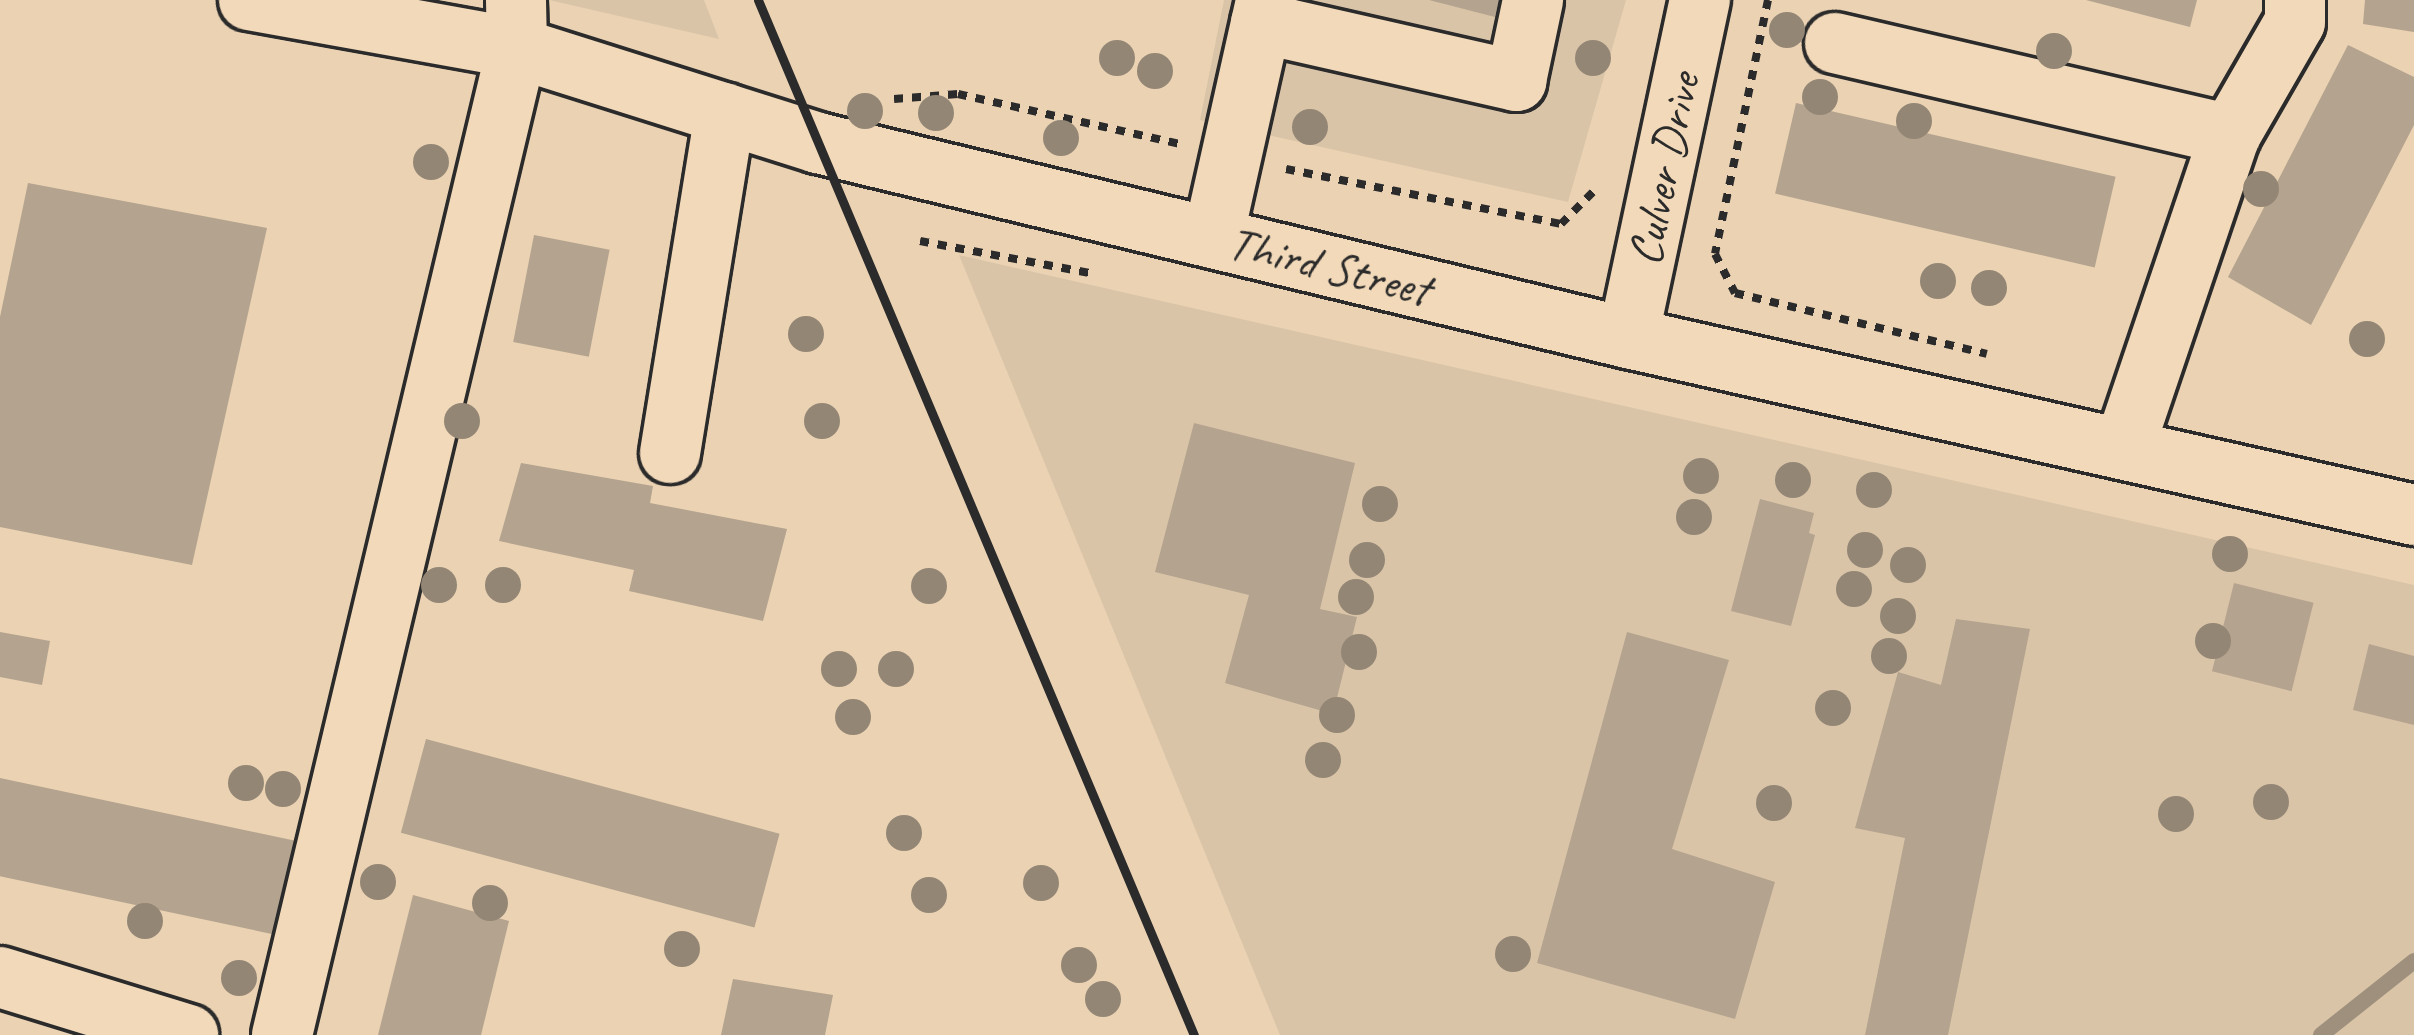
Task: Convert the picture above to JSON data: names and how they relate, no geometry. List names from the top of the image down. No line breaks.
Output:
{"streets":{"street":["Culver Drive","Third Street"]},"crossings":[["Culver Drive","Third Street"]]}
